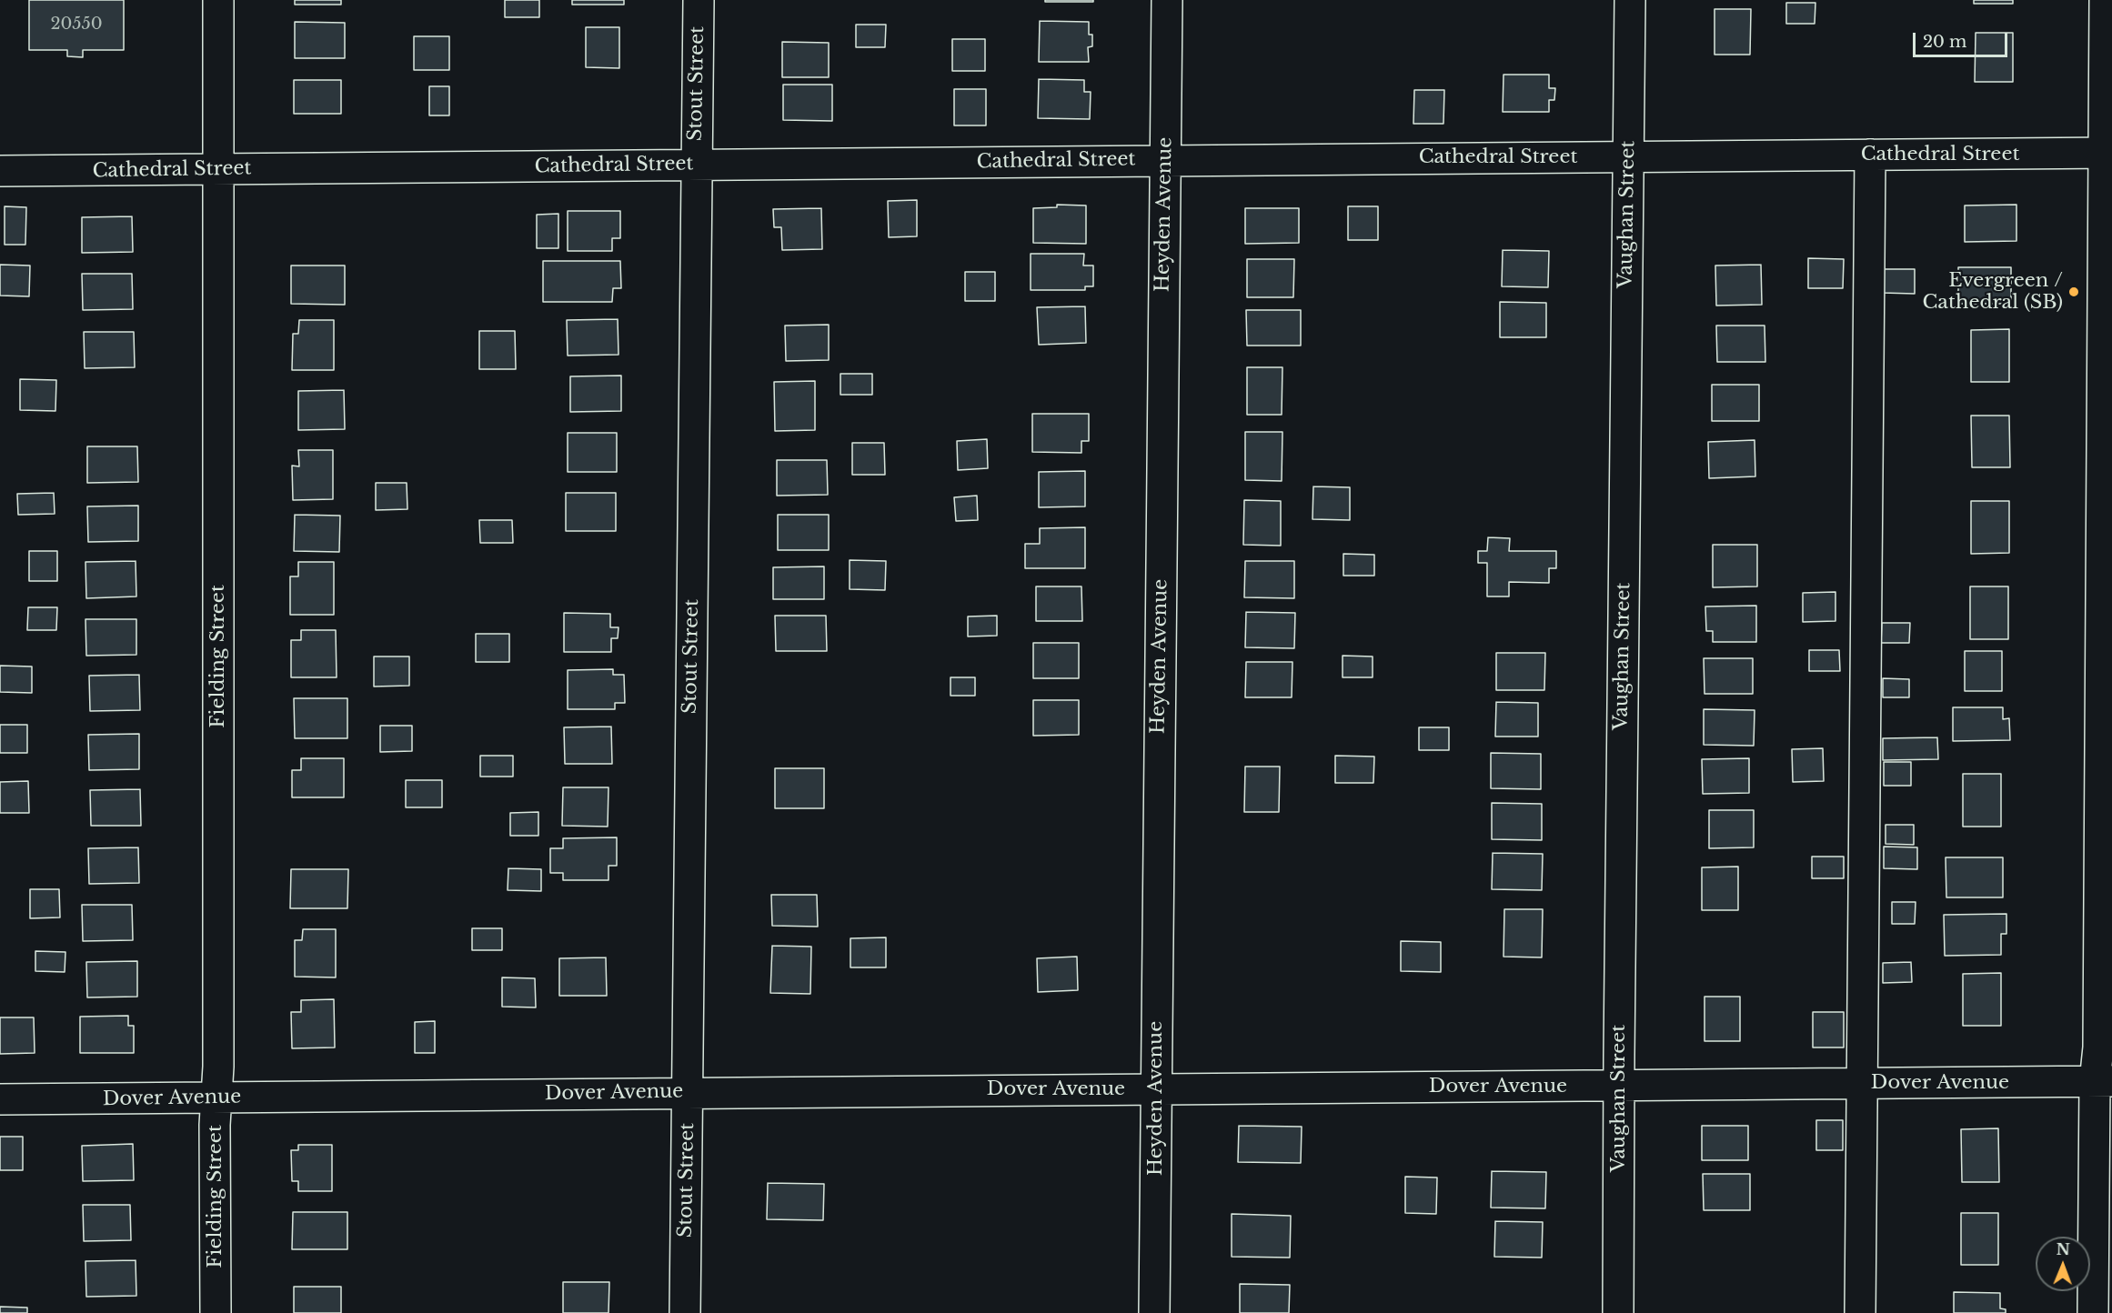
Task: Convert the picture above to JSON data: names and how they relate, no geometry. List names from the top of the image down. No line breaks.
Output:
{"streets":{"street":["Stout Street","Cathedral Street","Heyden Avenue","Vaughan Street","Fielding Street","Dover Avenue"]},"crossings":[["Stout Street","Cathedral Street"],["Stout Street","Dover Avenue"],["Cathedral Street","Heyden Avenue"],["Cathedral Street","Vaughan Street"],["Cathedral Street","Fielding Street"],["Heyden Avenue","Dover Avenue"],["Vaughan Street","Dover Avenue"],["Fielding Street","Dover Avenue"]],"places":["Evergreen / Cathedral (SB)"],"house_numbers":["20550"],"scale_bar":"20 m","north":"top"}
